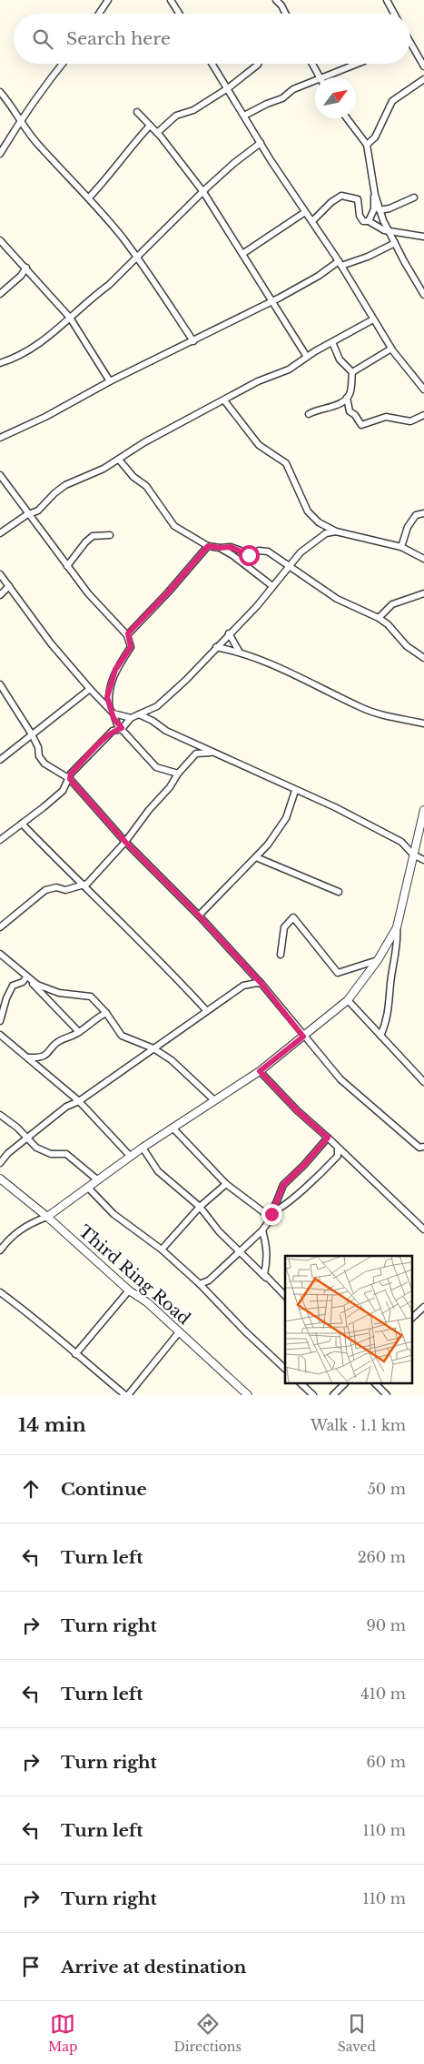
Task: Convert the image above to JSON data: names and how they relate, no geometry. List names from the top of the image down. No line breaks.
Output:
{"streets":{"street":["Third Ring Road"]},"north":"top right","page":{"search":"Search here","heading":["14 min","Walk · 1.1 km"],"list":[["Continue","50 m"],["Turn left","260 m"],["Turn right","90 m"],["Turn left","410 m"],["Turn right","60 m"],["Turn left","110 m"],["Turn right","110 m"],"Arrive at destination"],"nav":["Map","Directions","Saved"]}}
